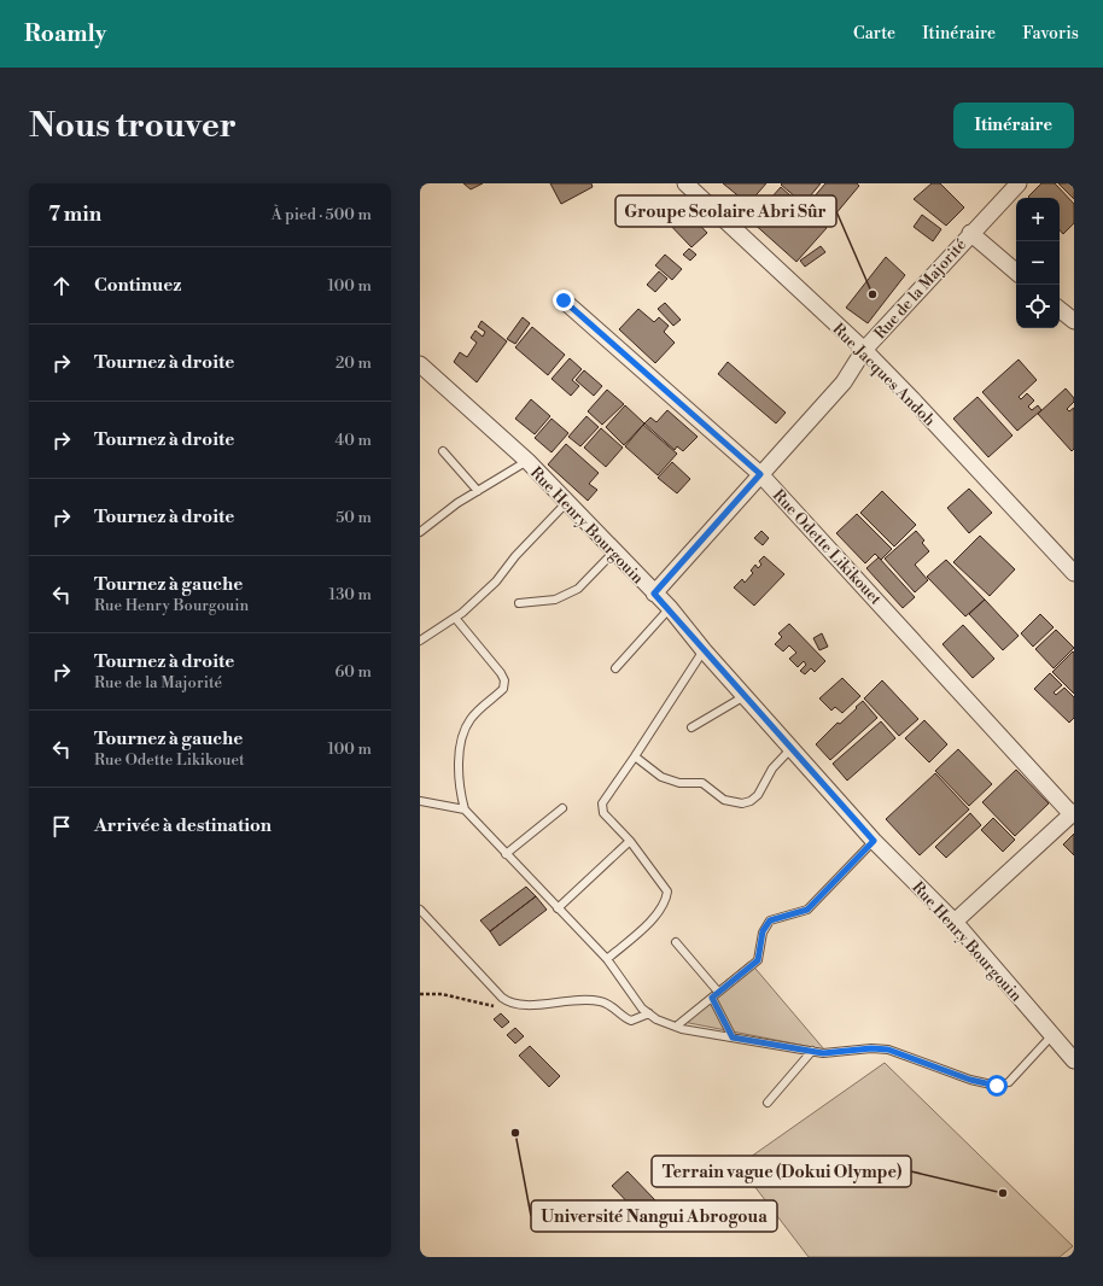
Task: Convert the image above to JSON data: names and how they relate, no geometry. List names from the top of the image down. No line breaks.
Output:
{"streets":{"street":["Rue de la Majorité","Rue Jacques Andoh","Rue Henry Bourgouin","Rue Odette Likikouet"]},"crossings":[["Rue de la Majorité","Rue Jacques Andoh"],["Rue de la Majorité","Rue Henry Bourgouin"],["Rue de la Majorité","Rue Odette Likikouet"]],"places":["Groupe Scolaire Abri Sûr","Université Nangui Abrogoua","Terrain vague (Dokui Olympe)"],"page":{"header":"Roamly","nav":["Carte","Itinéraire","Favoris"],"buttons":"Itinéraire","title":"Nous trouver","heading":["7 min","À pied · 500 m"],"map_buttons":["+","−"],"list":[["Continuez","100 m"],["Tournez à droite","20 m"],["Tournez à droite","40 m"],["Tournez à droite","50 m"],["Tournez à gauche","Rue Henry Bourgouin","130 m"],["Tournez à droite","Rue de la Majorité","60 m"],["Tournez à gauche","Rue Odette Likikouet","100 m"],"Arrivée à destination"]}}
